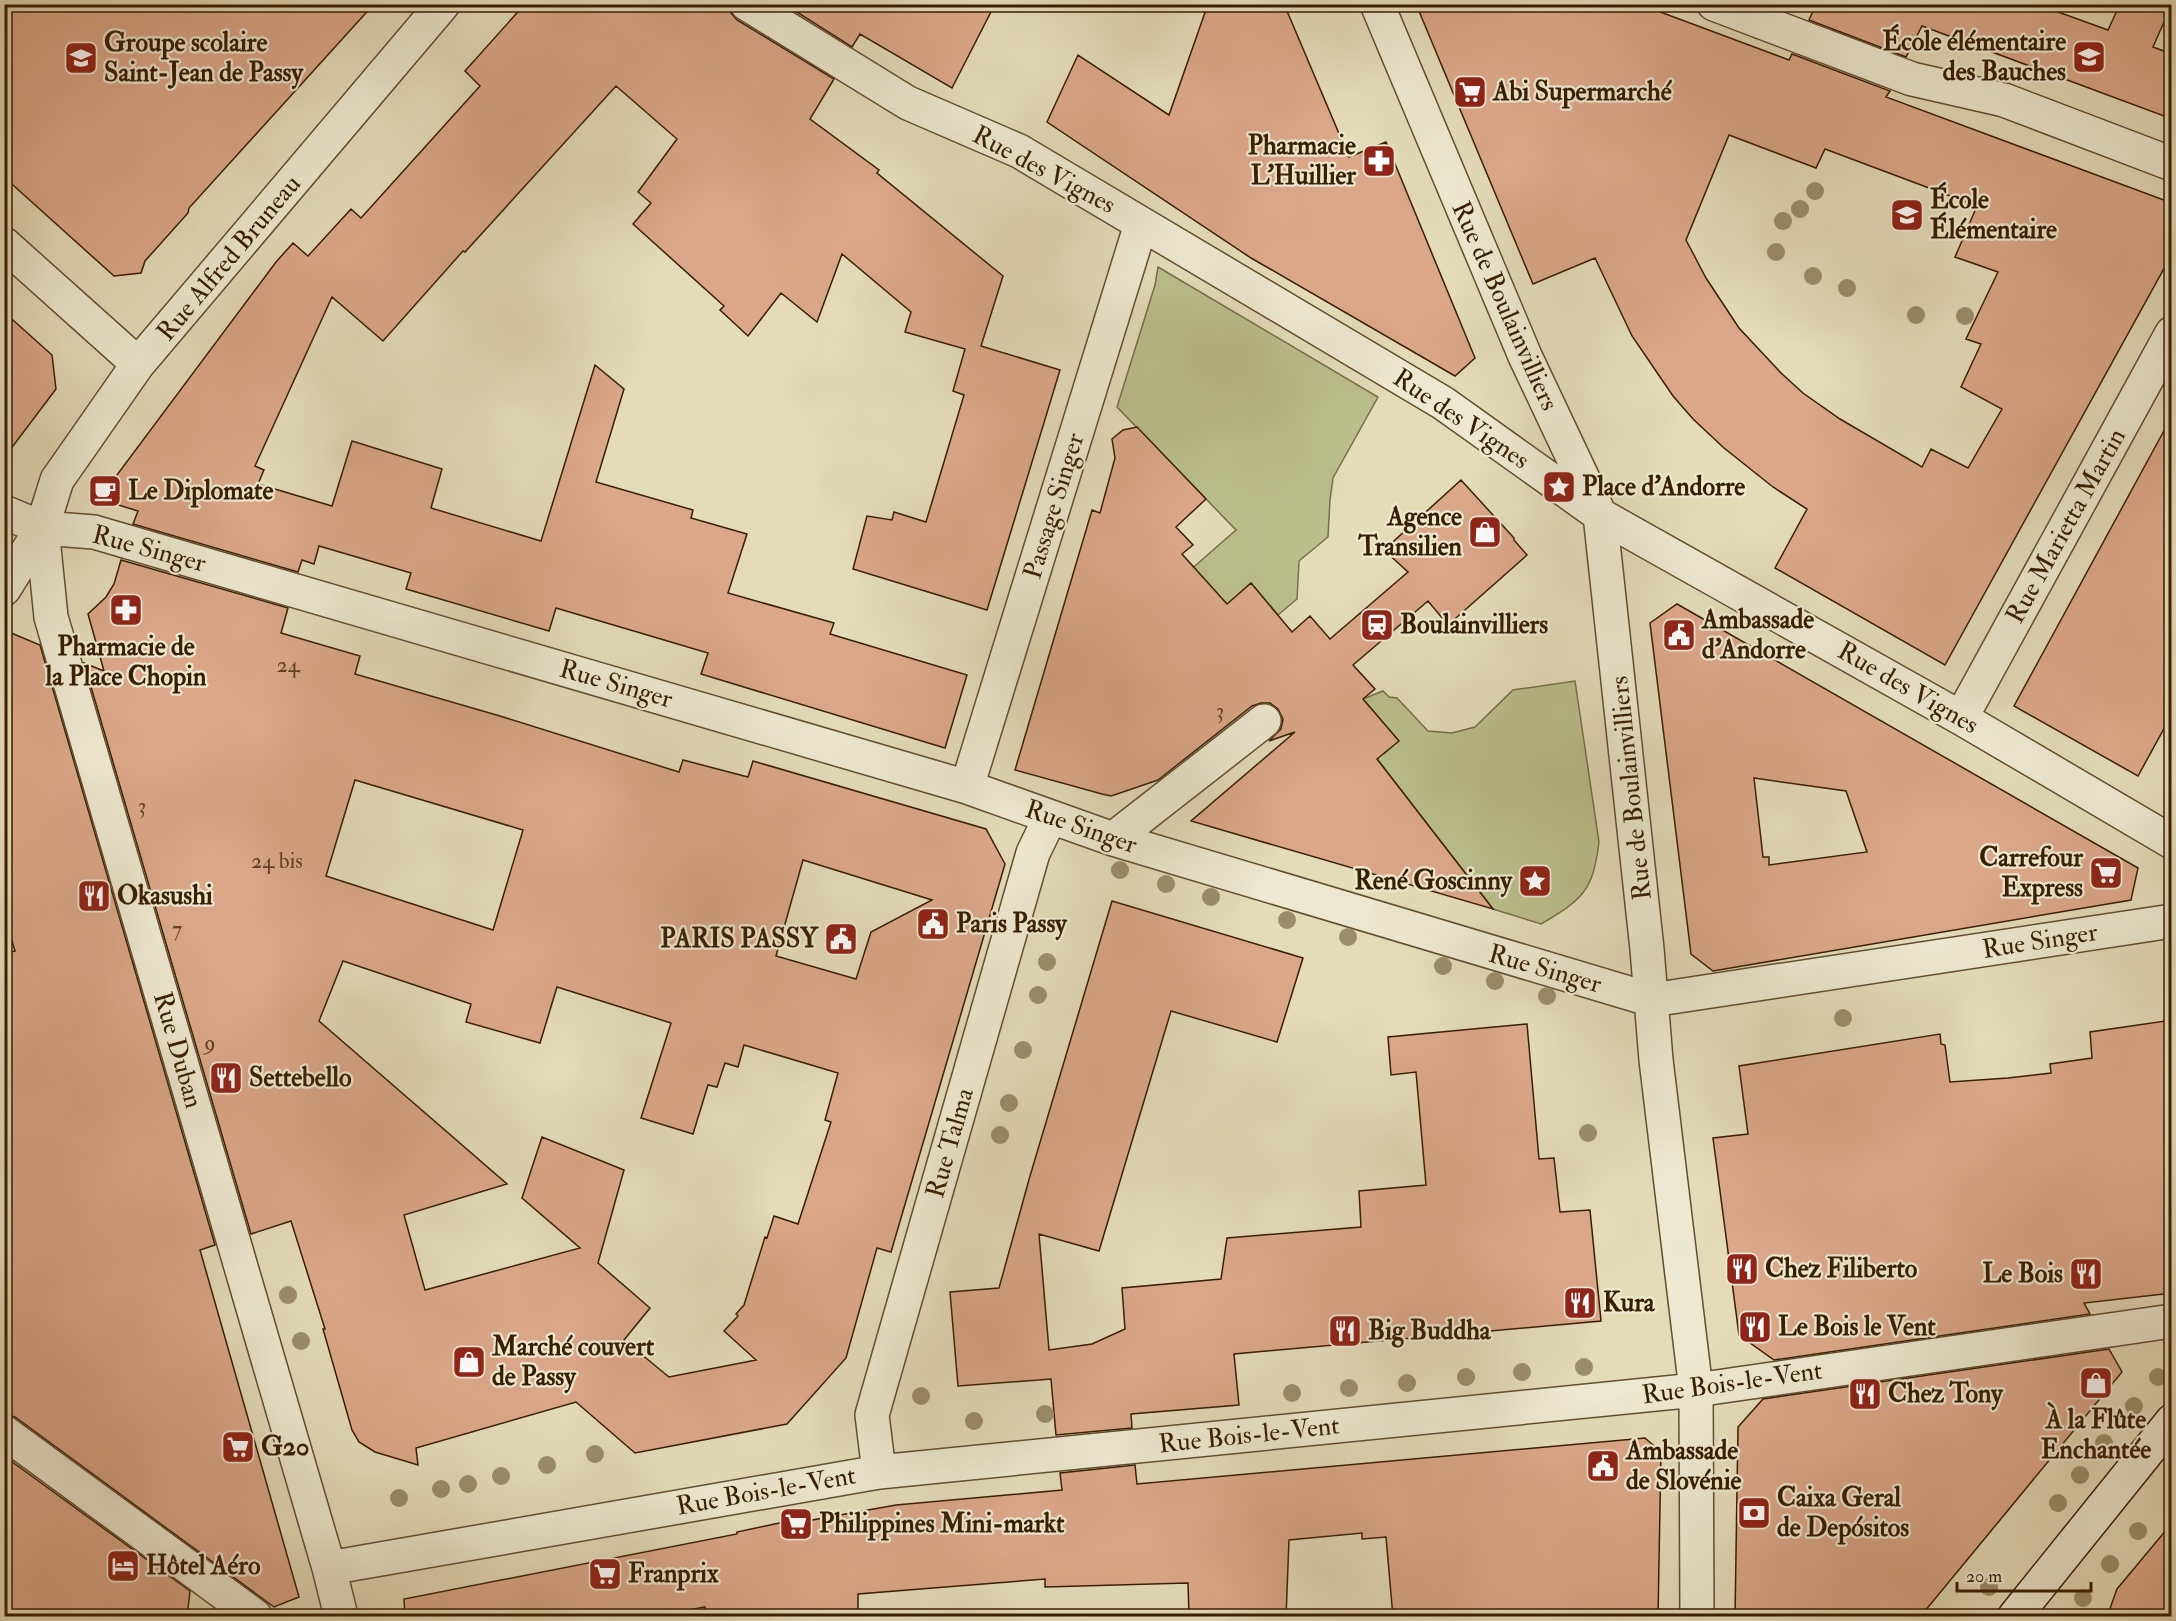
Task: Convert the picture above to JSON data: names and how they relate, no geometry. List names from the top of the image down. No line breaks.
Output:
{"streets":{"street":["Rue des Vignes","Rue Alfred Bruneau","Rue de Boulainvilliers","Passage Singer","Rue Marietta Martin","Rue Singer","Rue Duban","Rue Talma","Rue Bois-le-Vent"]},"crossings":[["Rue des Vignes","Rue de Boulainvilliers"],["Rue des Vignes","Passage Singer"],["Rue des Vignes","Rue Marietta Martin"],["Rue Alfred Bruneau","Rue Singer"],["Rue Alfred Bruneau","Rue Duban"],["Rue de Boulainvilliers","Rue Singer"],["Rue de Boulainvilliers","Rue Bois-le-Vent"],["Passage Singer","Rue Singer"],["Rue Singer","Rue Duban"],["Rue Singer","Rue Talma"],["Rue Duban","Rue Bois-le-Vent"],["Rue Talma","Rue Bois-le-Vent"]],"places":{"school or university":["École élémentaire des Bauches","Groupe scolaire Saint-Jean de Passy","École Élémentaire"],"supermarket":["Abi Supermarché","Carrefour Express","G20","Philippines Mini-markt","Franprix"],"pharmacy":["Pharmacie L'Huillier","Pharmacie de la Place Chopin"],"place":["Place d'Andorre","René Goscinny"],"cafe":["Le Diplomate"],"shop":["Agence Transilien","Marché couvert de Passy","À la Flûte Enchantée"],"station":["Boulainvilliers"],"public building":["Ambassade d'Andorre","Paris Passy","PARIS PASSY","Ambassade de Slovénie"],"restaurant":["Okasushi","Settebello","Chez Filiberto","Le Bois","Kura","Le Bois le Vent","Big Buddha","Chez Tony"],"bank":["Caixa Geral de Depósitos"],"hotel":["Hôtel Aéro"]},"house_numbers":["24","3","3","24 bis","7","9"],"scale_bar":"20 m"}
